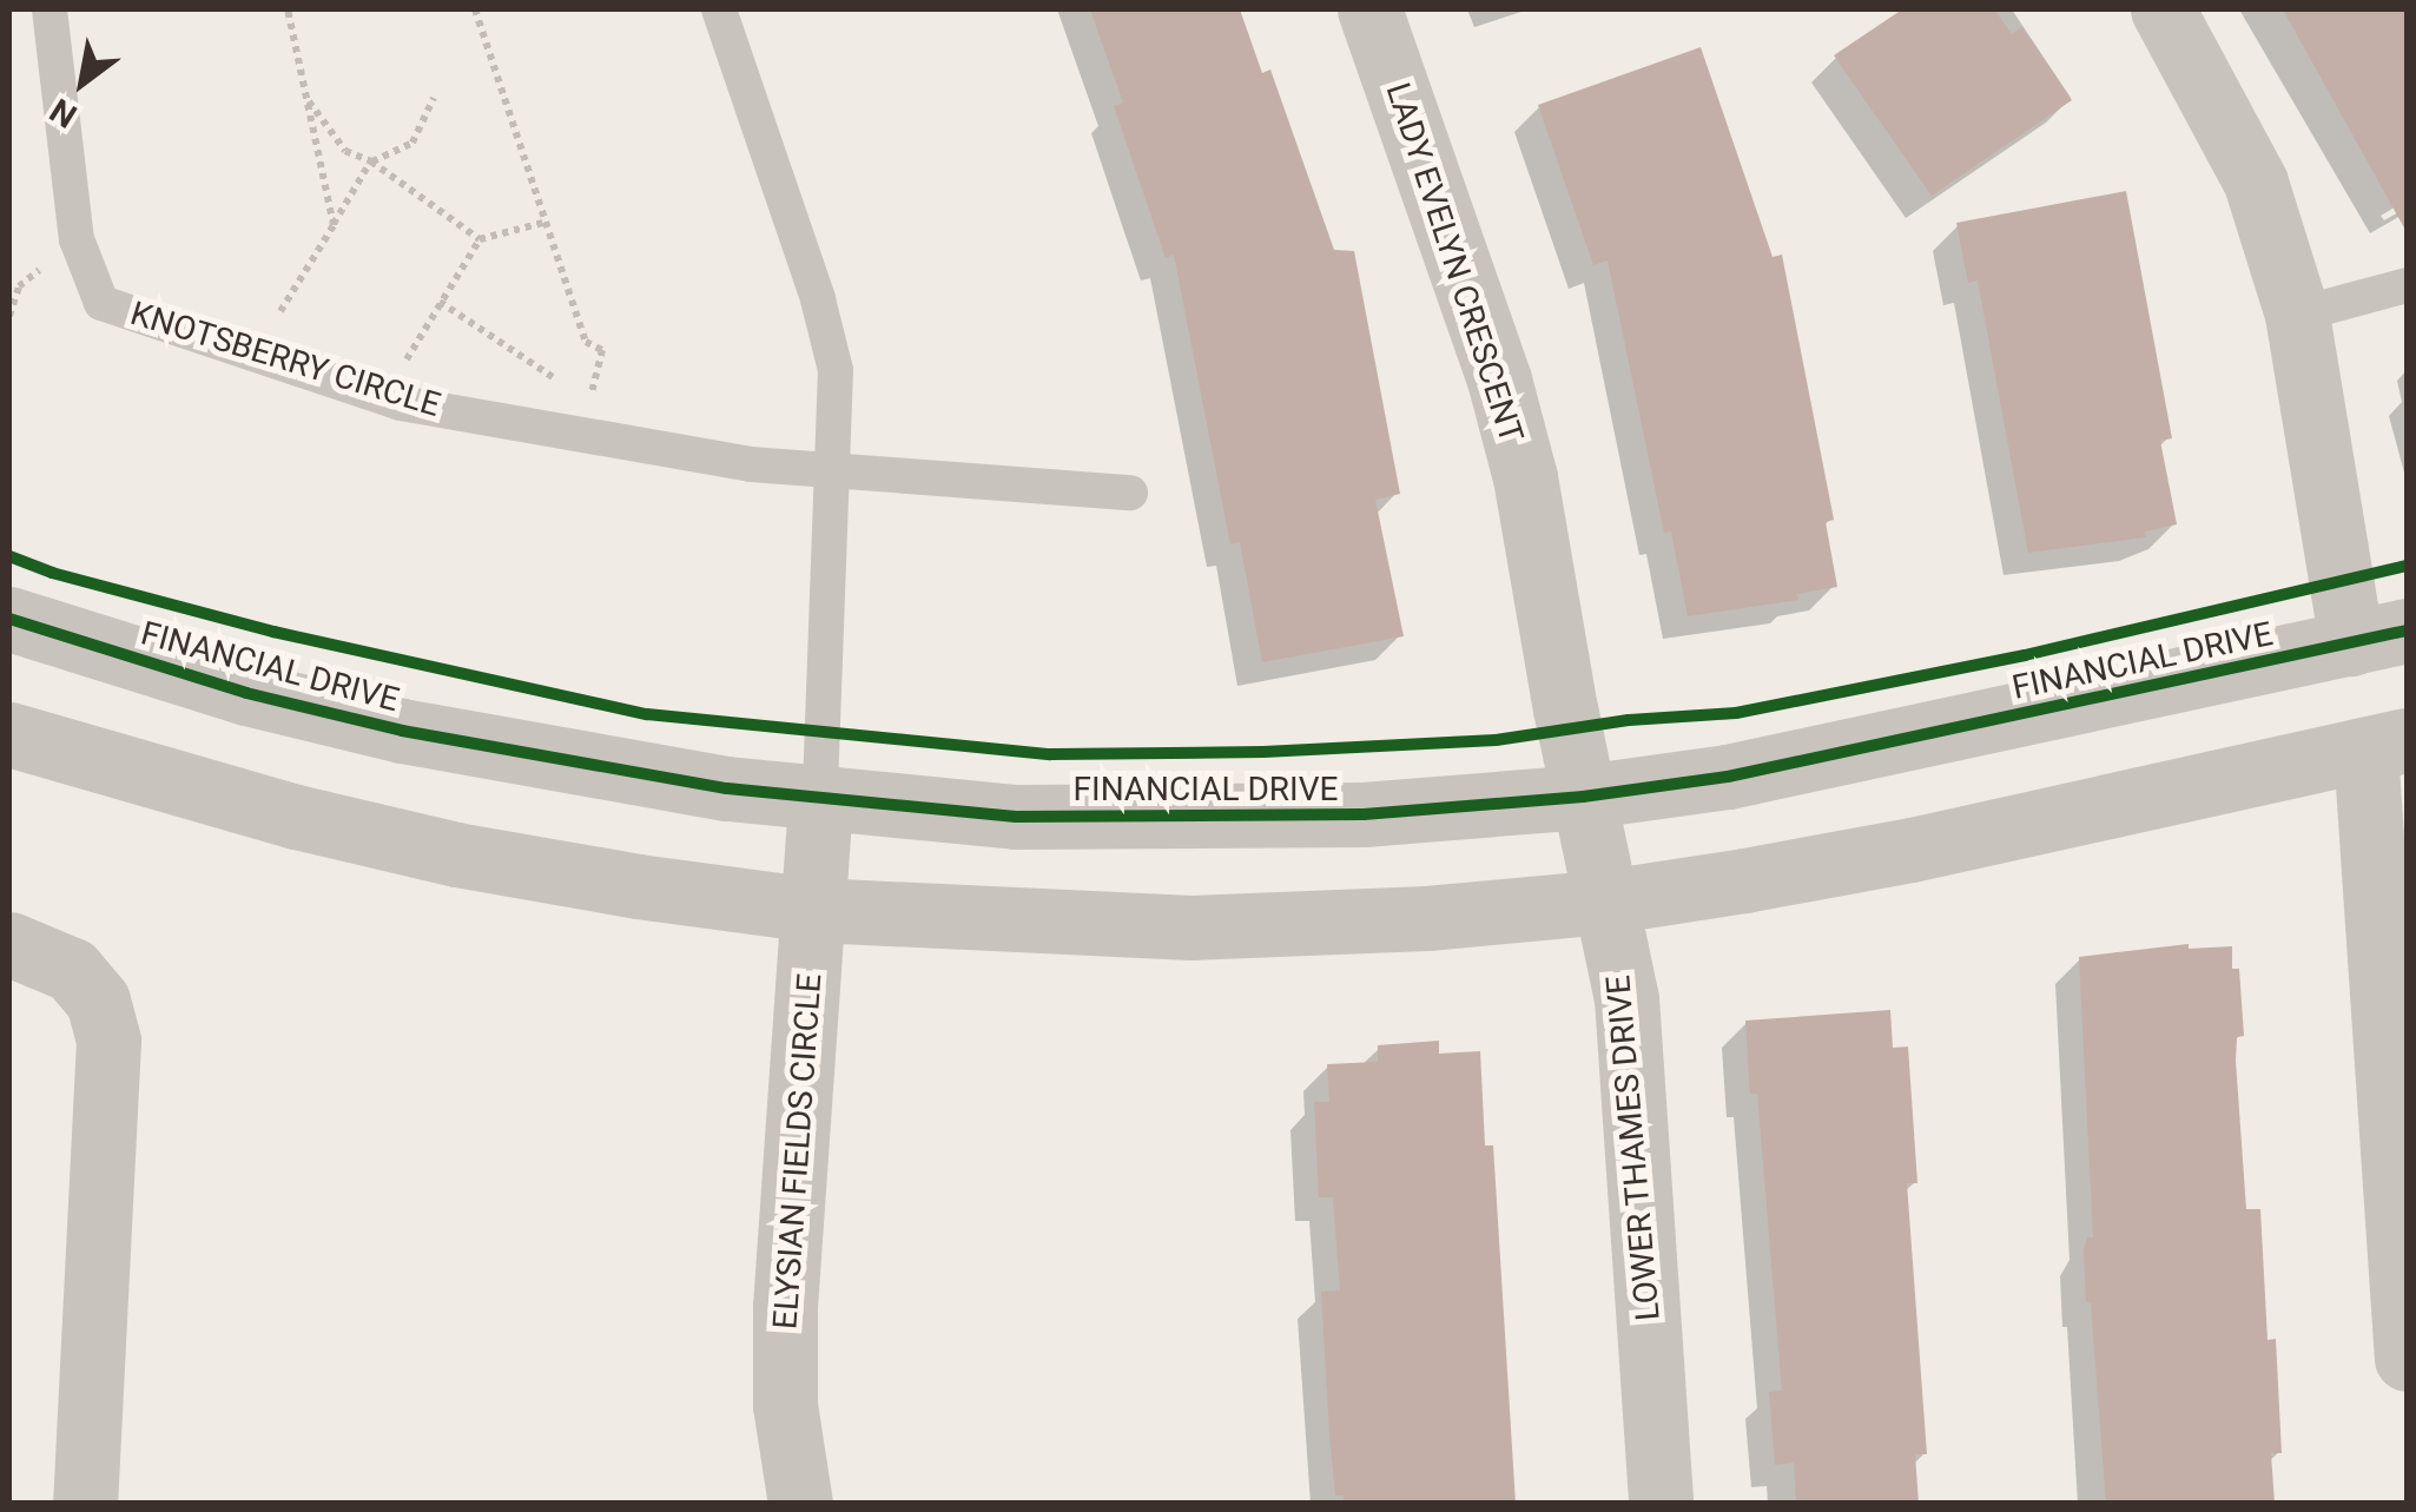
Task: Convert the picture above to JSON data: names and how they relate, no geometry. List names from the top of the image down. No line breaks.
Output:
{"streets":{"street":["LADY EVELYN CRESCENT","FINANCIAL DRIVE","LOWER THAMES DRIVE","ELYSIAN FIELDS CIRCLE"],"lane":["KNOTSBERRY CIRCLE"]},"crossings":[["LADY EVELYN CRESCENT","FINANCIAL DRIVE"],["LADY EVELYN CRESCENT","LOWER THAMES DRIVE"],["FINANCIAL DRIVE","LOWER THAMES DRIVE"],["FINANCIAL DRIVE","ELYSIAN FIELDS CIRCLE"]],"north":"bottom left"}
